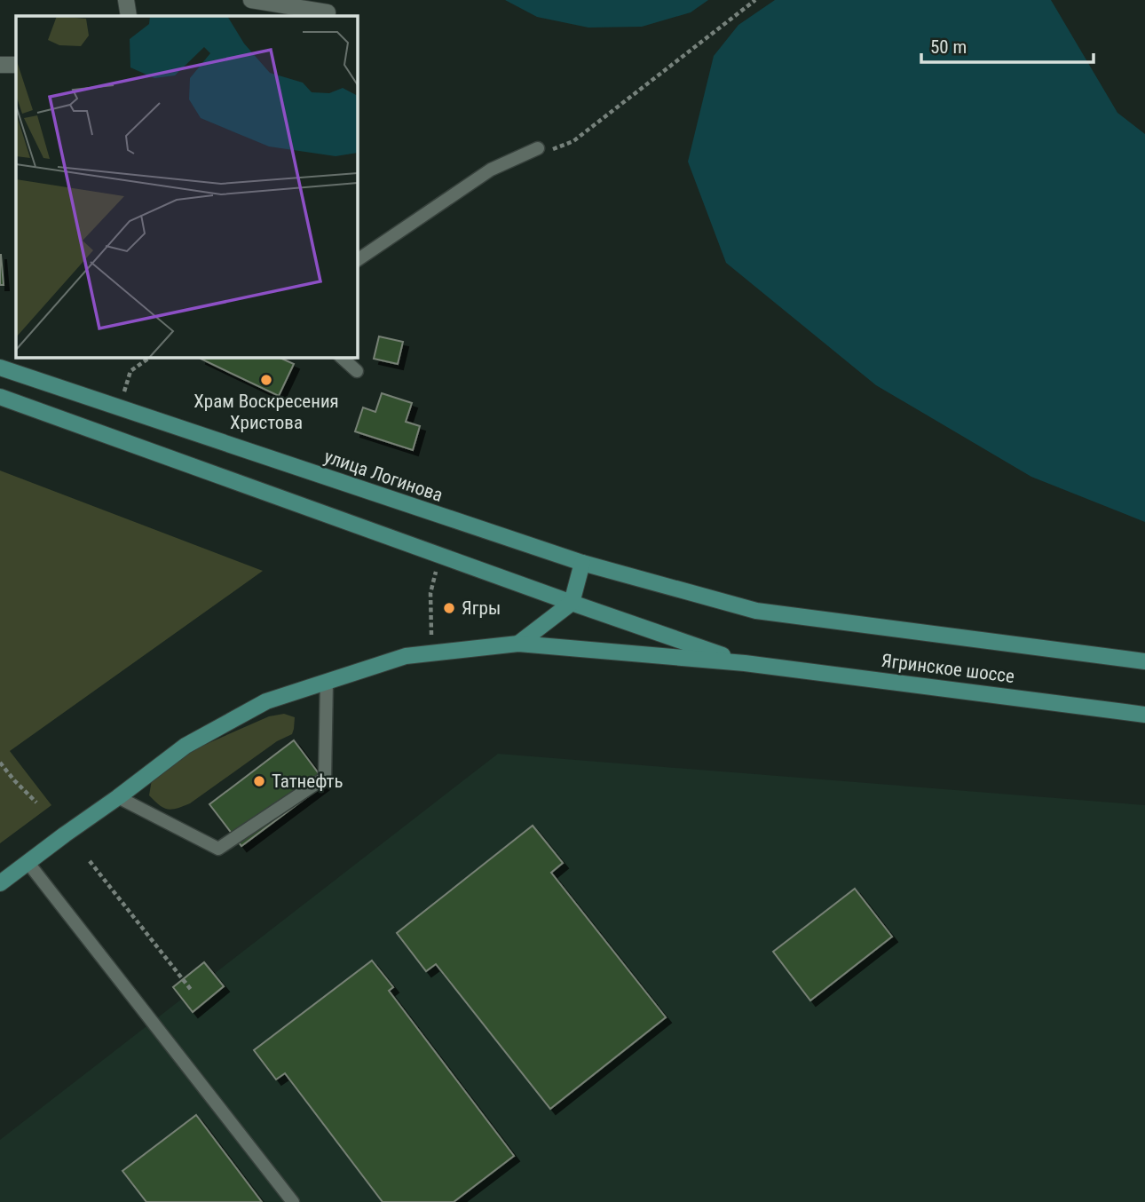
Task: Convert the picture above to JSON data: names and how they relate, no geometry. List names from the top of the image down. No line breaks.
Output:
{"streets":{"main road":["улица Логинова","Ягринское шоссе"]},"crossings":[["улица Логинова","Ягринское шоссе"]],"places":["Храм Воскресения Христова","Ягры","Татнефть"],"scale_bar":"50 m"}
